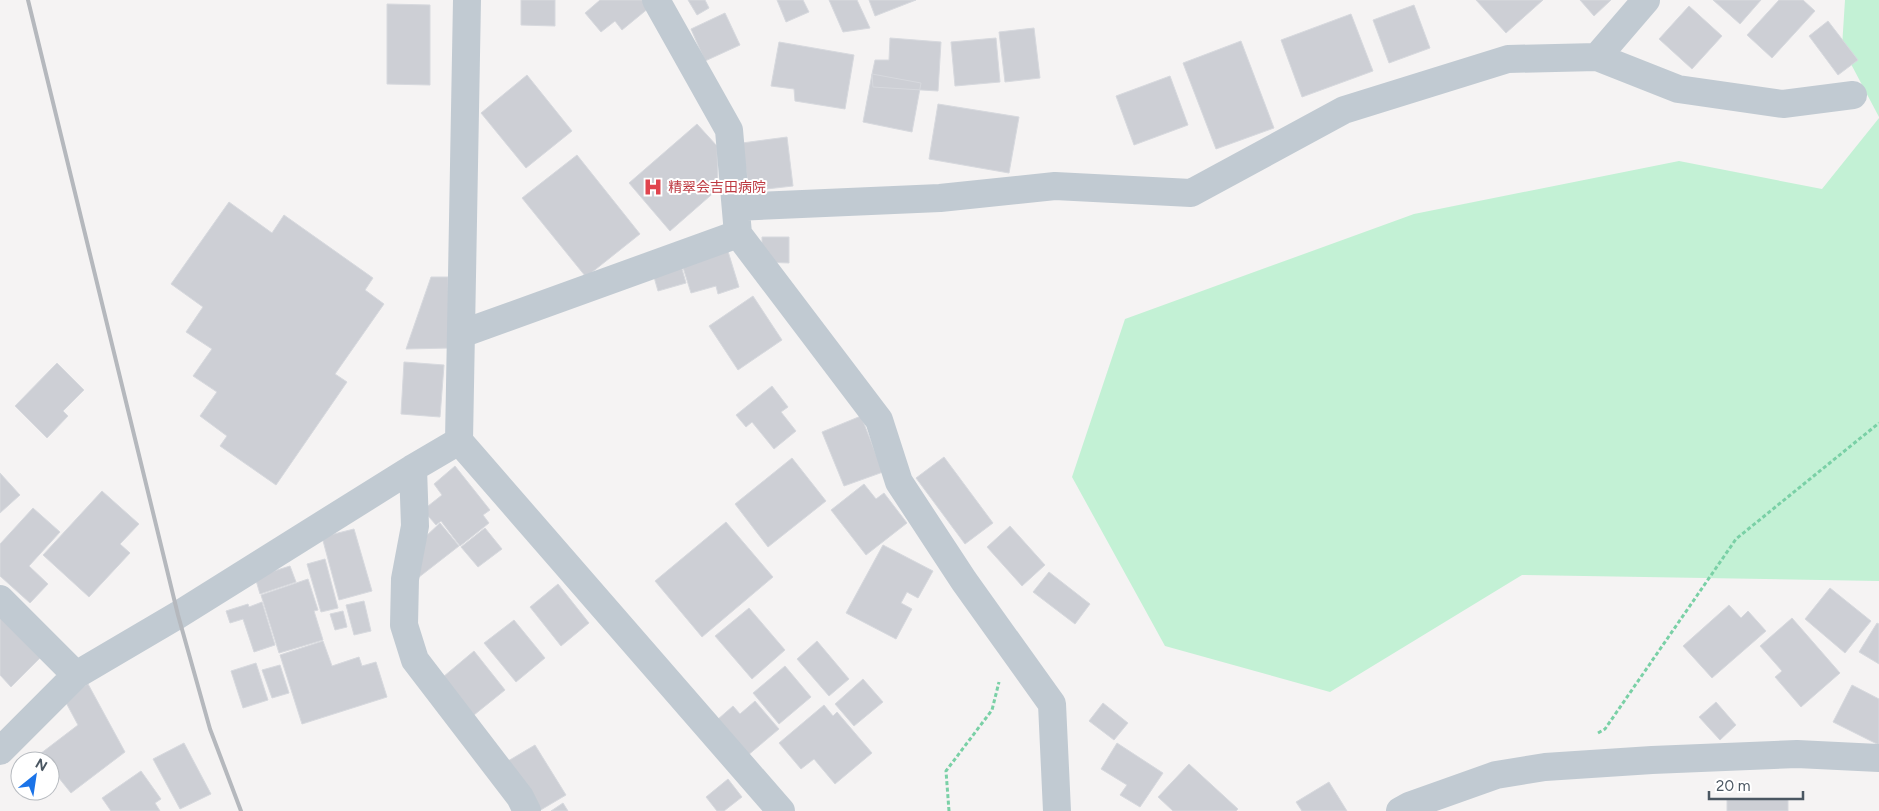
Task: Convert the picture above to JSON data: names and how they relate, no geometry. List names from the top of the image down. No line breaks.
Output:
{"places":{"hospital":["精翠会吉田病院"]},"scale_bar":"20 m","north":"top right"}
